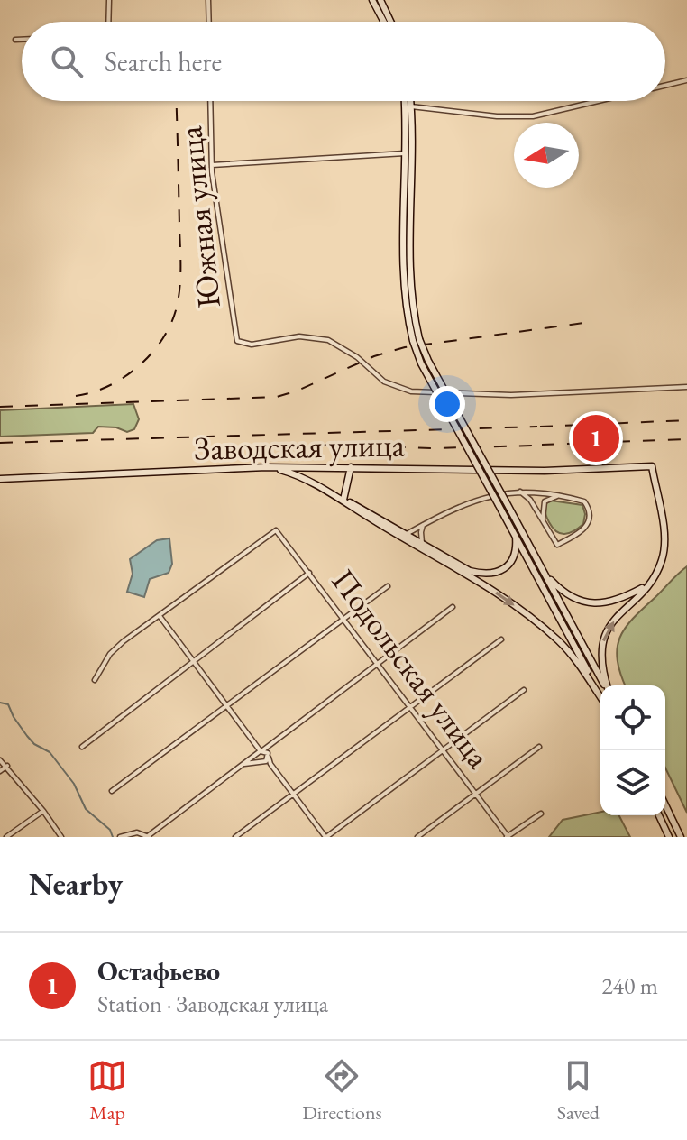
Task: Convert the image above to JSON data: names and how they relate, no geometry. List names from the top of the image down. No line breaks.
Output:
{"streets":{"street":["Южная улица","Заводская улица","Подольская улица"]},"north":"left","page":{"search":"Search here","pins":"1","heading":"Nearby","list":[{"mark":"1","name":"Остафьево","note":"Station · Заводская улица","value":"240 m"}],"nav":["Map","Directions","Saved"]}}
